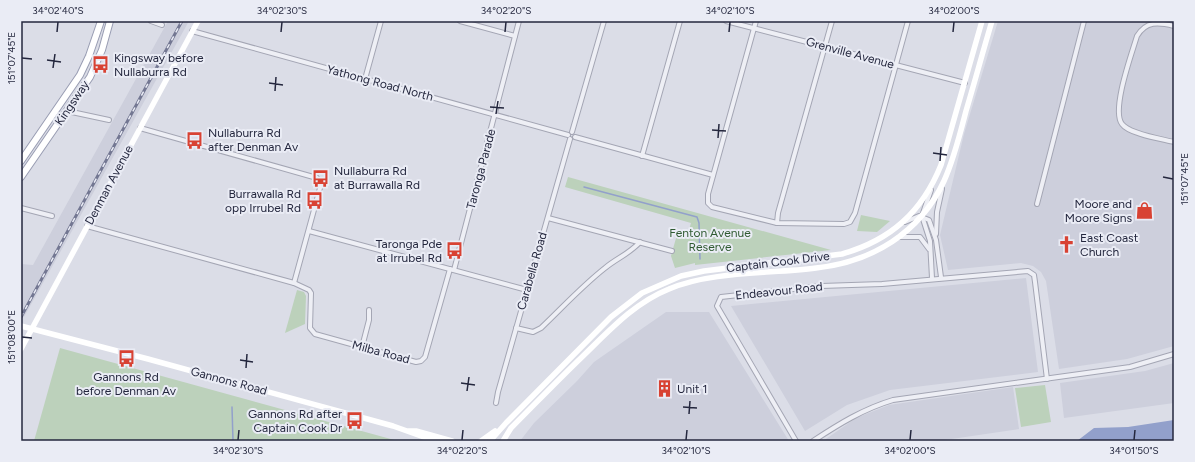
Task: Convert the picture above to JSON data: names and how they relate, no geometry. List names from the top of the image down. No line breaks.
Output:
{"streets":{"main road":["Grenville Avenue","Kingsway","Denman Avenue","Captain Cook Drive","Gannons Road"],"street":["Yathong Road North","Taronga Parade","Carabella Road","Endeavour Road","Milba Road"]},"crossings":[["Grenville Avenue","Captain Cook Drive"],["Yathong Road North","Taronga Parade"],["Yathong Road North","Denman Avenue"],["Yathong Road North","Carabella Road"],["Taronga Parade","Milba Road"],["Denman Avenue","Gannons Road"]],"parks":["Fenton Avenue Reserve"],"places":{"bus stop":["Kingsway before Nullaburra Rd","Nullaburra Rd after Denman Av","Nullaburra Rd at Burrawalla Rd","Burrawalla Rd opp Irrubel Rd","Taronga Pde at Irrubel Rd","Gannons Rd before Denman Av","Gannons Rd after Captain Cook Dr"],"shop":["Moore and Moore Signs"],"church":["East Coast Church"],"building":["Unit 1"]},"coordinates":["34°02'40\"S","34°02'30\"S","34°02'20\"S","34°02'10\"S","34°02'00\"S","151°07'45\"E","151°08'00\"E","34°01'50\"S"]}
